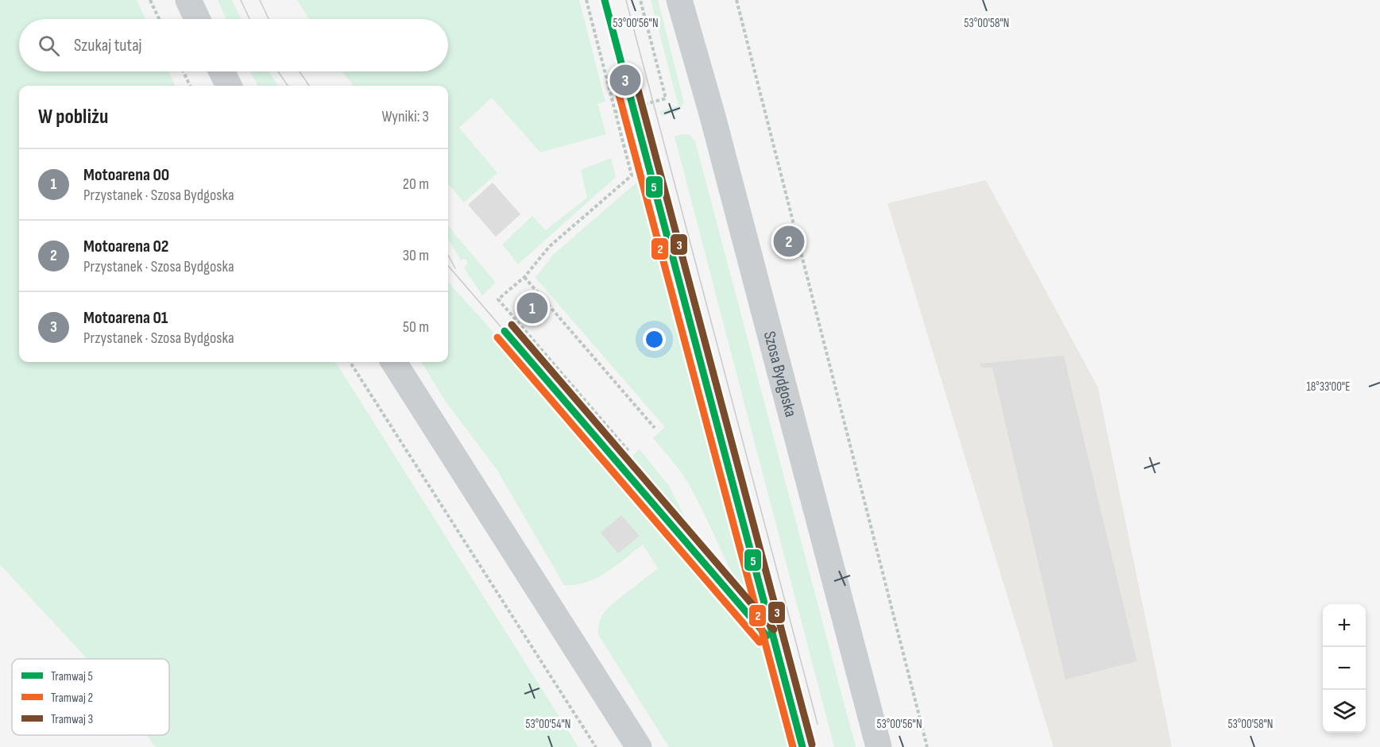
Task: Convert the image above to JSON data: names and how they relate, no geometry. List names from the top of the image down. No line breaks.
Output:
{"streets":{"main road":["Szosa Bydgoska"]},"lines":["tram line 5","tram line 3","tram line 2"],"legend":["Tramwaj 5","Tramwaj 2","Tramwaj 3"],"page":{"search":"Szukaj tutaj","pins":["3","2","1"],"heading":["W pobliżu","Wyniki: 3"],"list":[{"mark":"1","name":"Motoarena 00","note":"Przystanek · Szosa Bydgoska","value":"20 m"},{"mark":"2","name":"Motoarena 02","note":"Przystanek · Szosa Bydgoska","value":"30 m"},{"mark":"3","name":"Motoarena 01","note":"Przystanek · Szosa Bydgoska","value":"50 m"}],"map_buttons":["+","−"]},"coordinates":["53°00'56\"N","53°00'58\"N","18°33'00\"E","53°00'54\"N"]}
